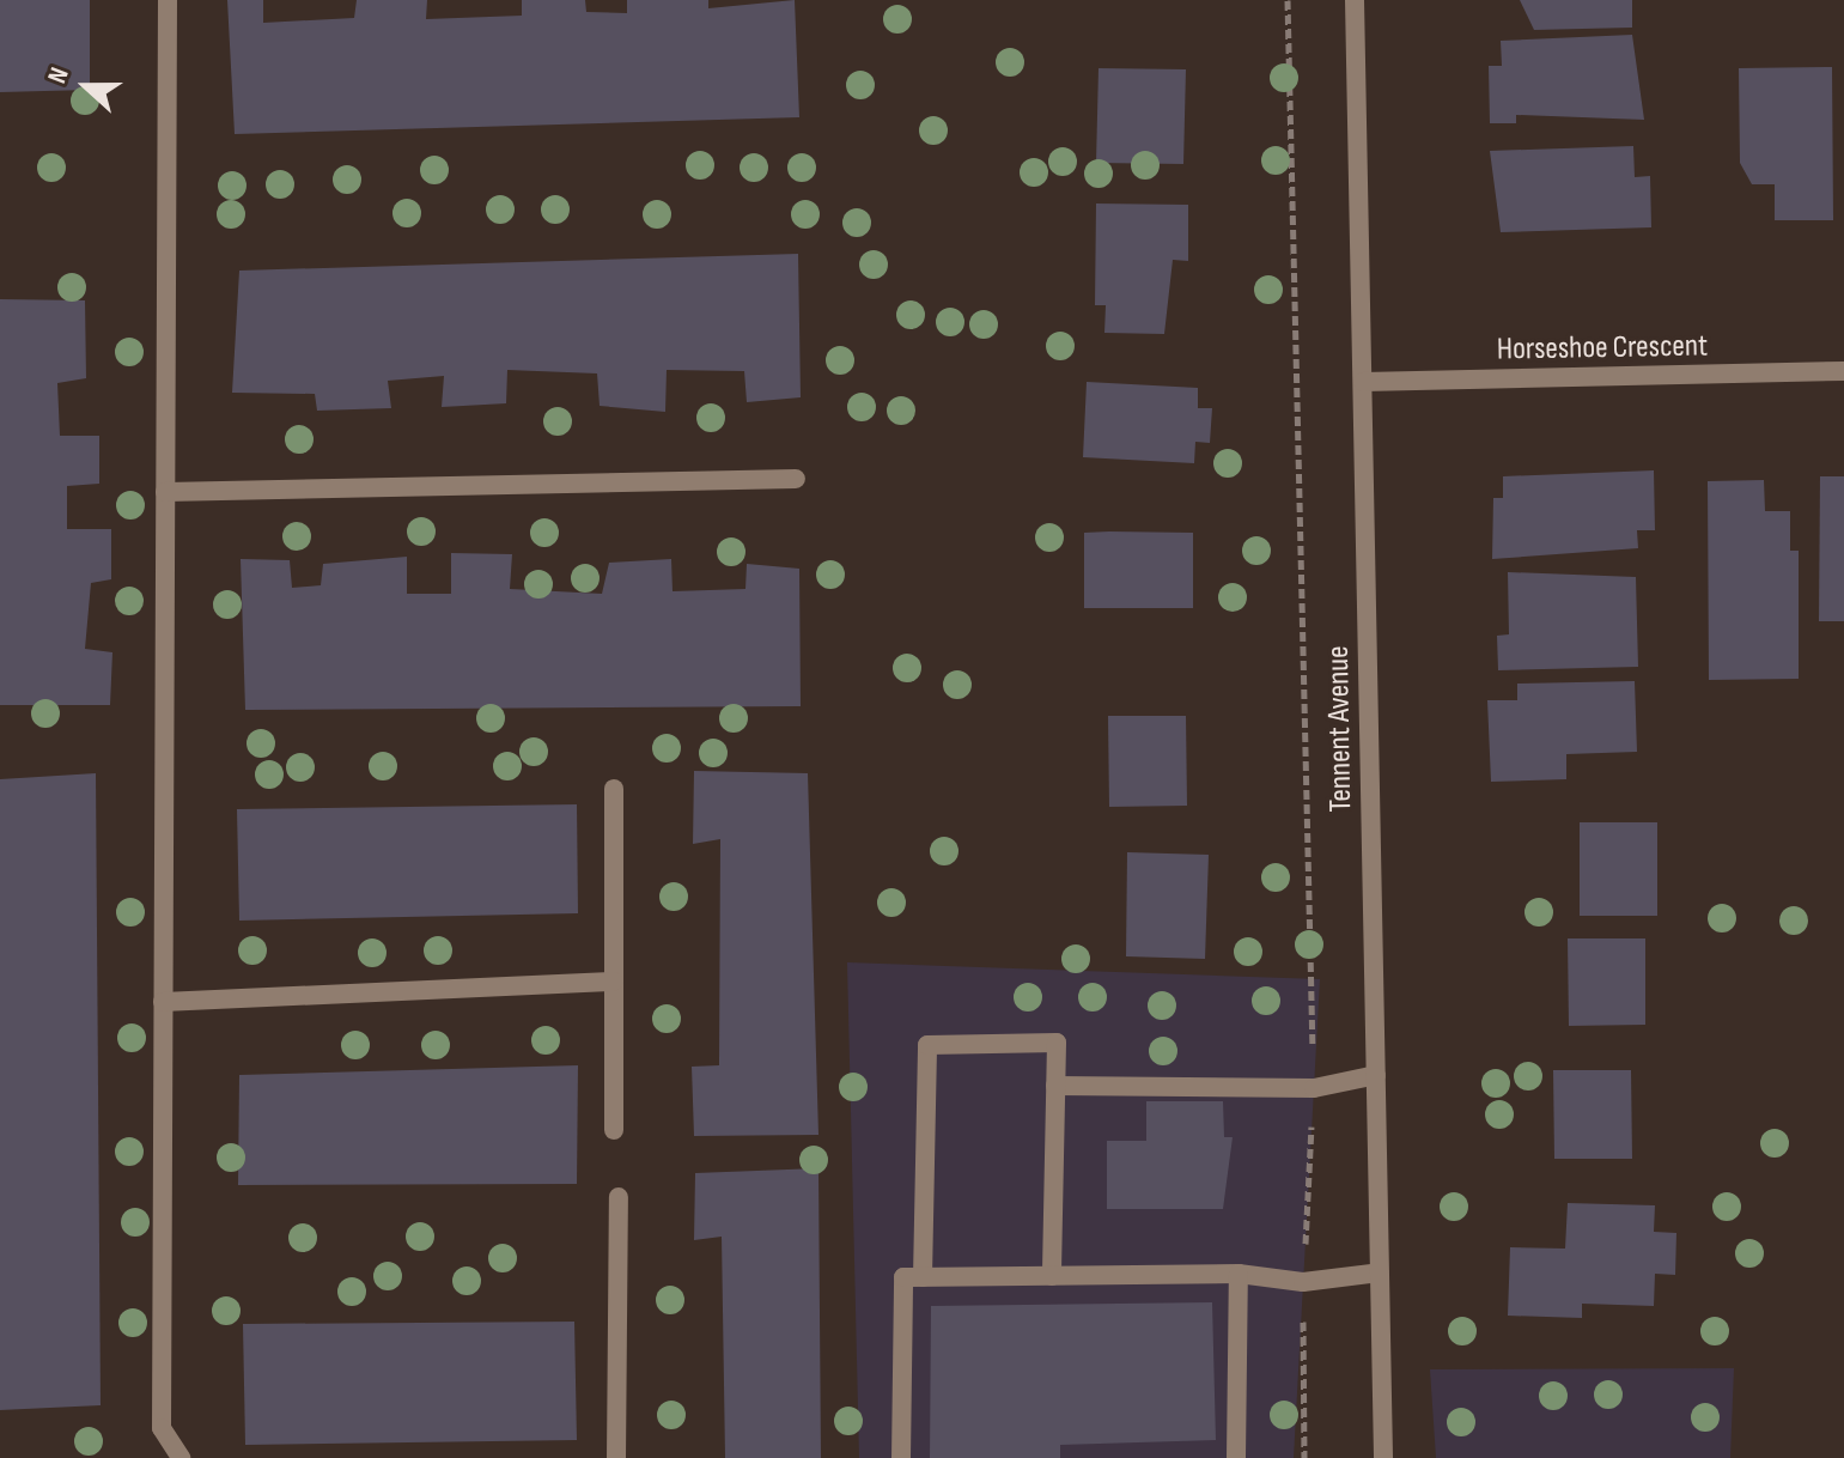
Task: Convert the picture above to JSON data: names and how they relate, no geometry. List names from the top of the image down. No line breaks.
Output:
{"streets":{"street":["Horseshoe Crescent","Tennent Avenue"]},"crossings":[["Horseshoe Crescent","Tennent Avenue"]],"north":"left"}
